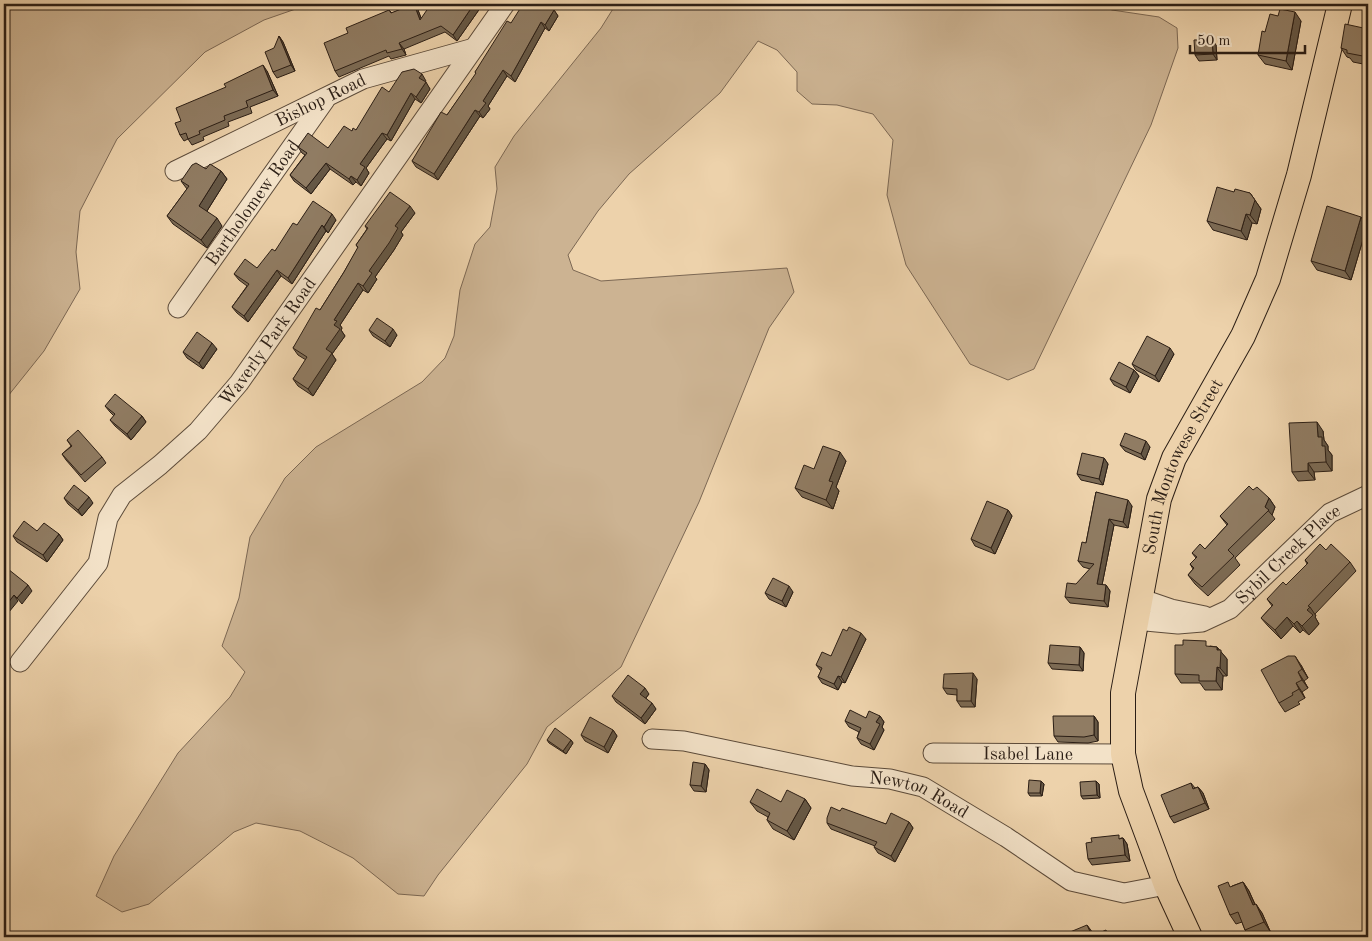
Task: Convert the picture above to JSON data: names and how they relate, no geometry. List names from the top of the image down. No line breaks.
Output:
{"streets":{"main road":["South Montowese Street"],"street":["Bishop Road","Bartholomew Road","Waverly Park Road","Sybil Creek Place","Isabel Lane","Newton Road"]},"crossings":[["Bishop Road","Bartholomew Road"],["Bishop Road","Waverly Park Road"],["South Montowese Street","Sybil Creek Place"],["South Montowese Street","Isabel Lane"],["South Montowese Street","Newton Road"]],"scale_bar":"50 m"}
